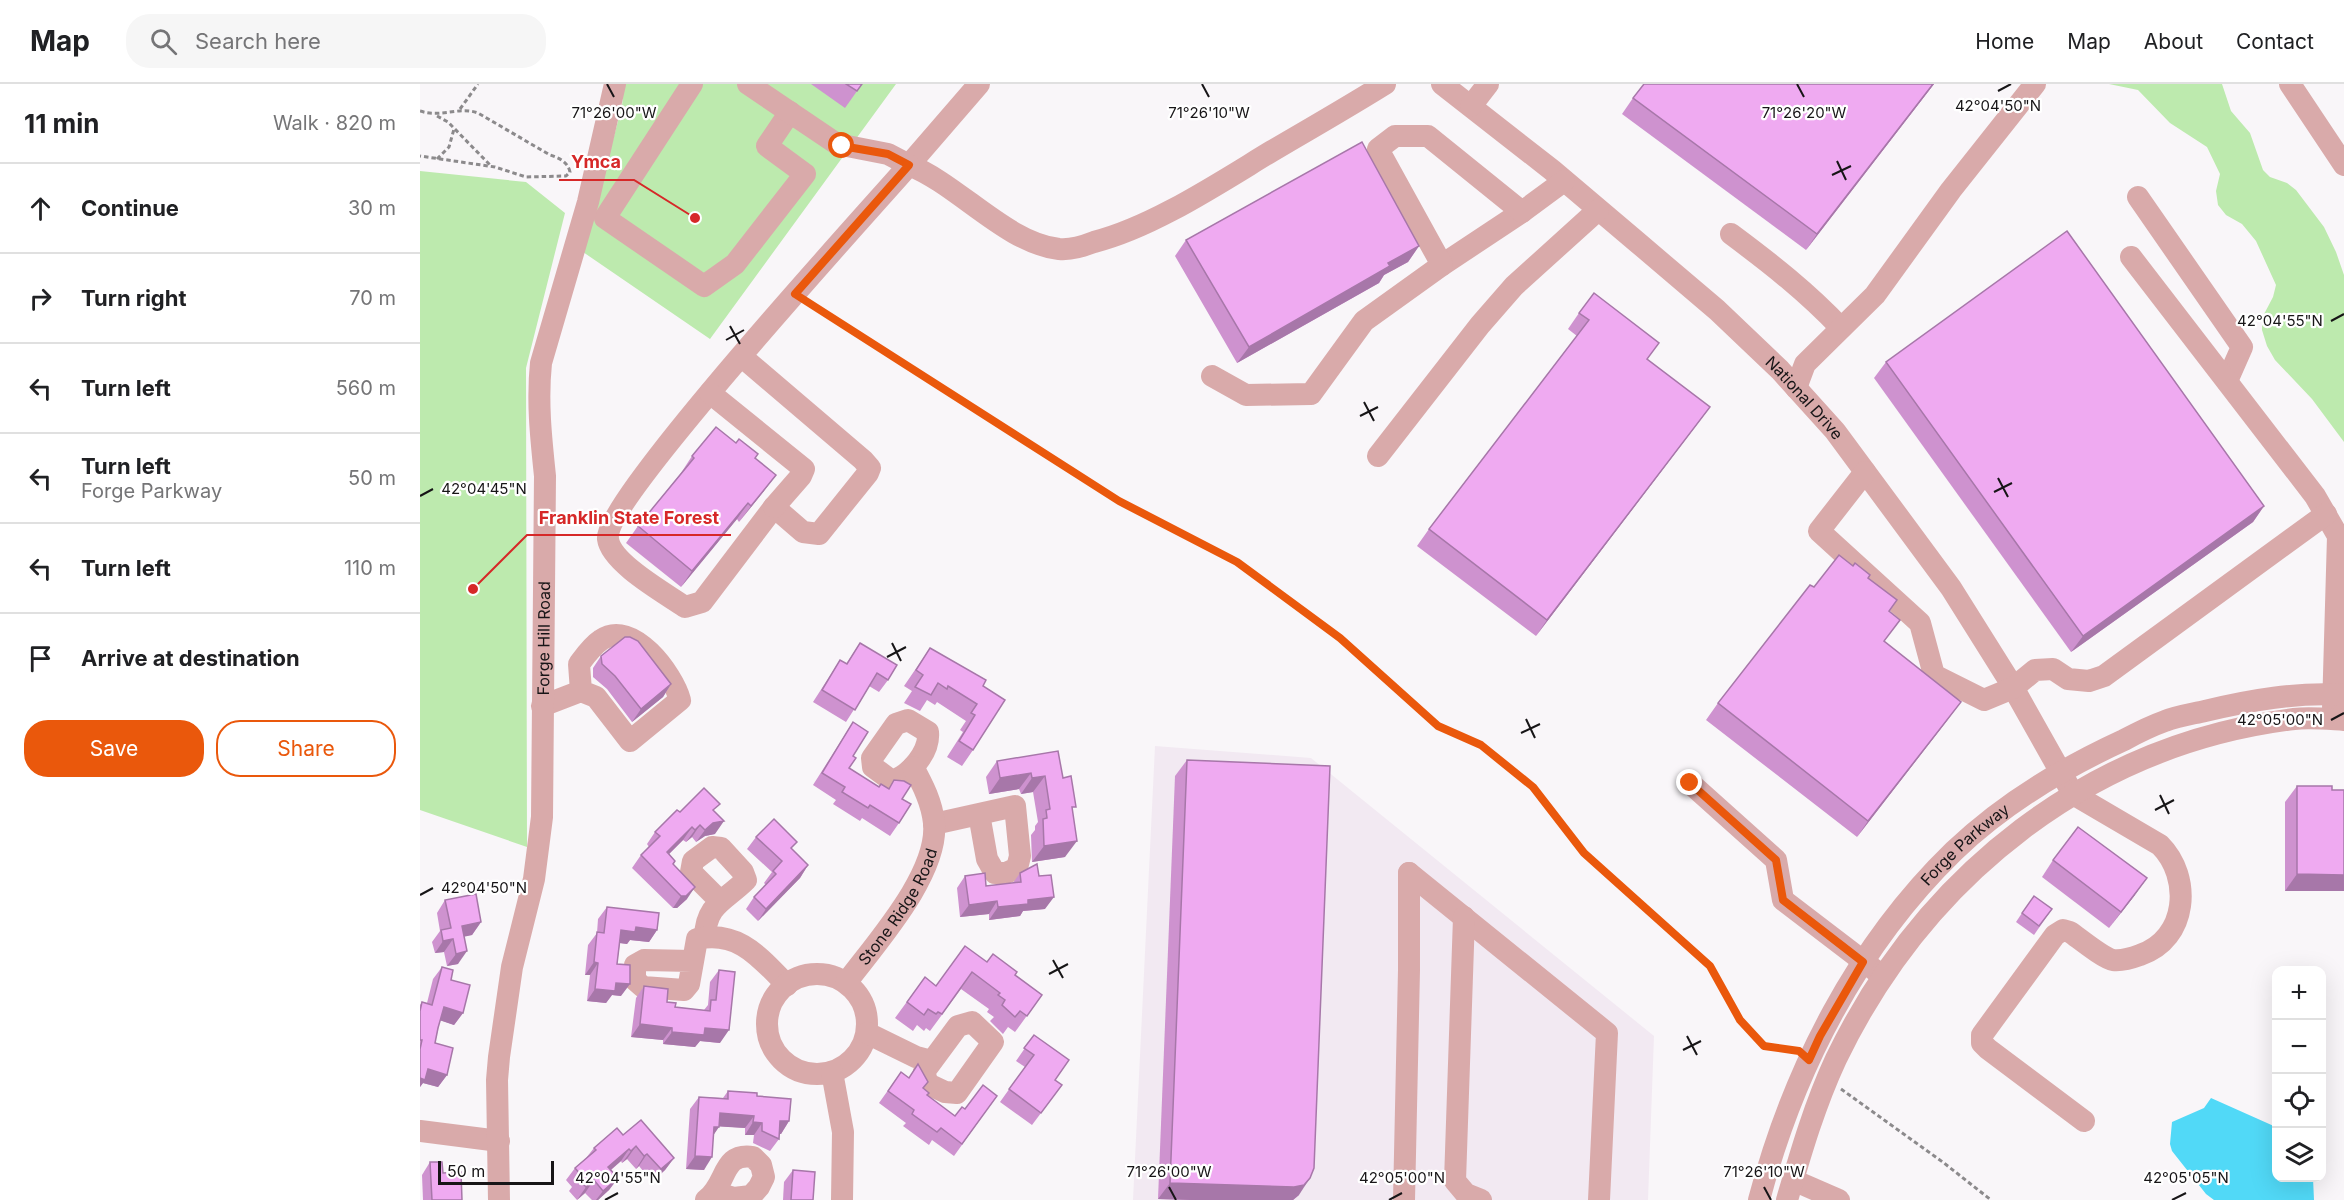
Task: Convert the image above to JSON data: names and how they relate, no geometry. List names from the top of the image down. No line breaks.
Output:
{"streets":{"street":["National Drive","Forge Hill Road","Forge Parkway","Stone Ridge Road"]},"crossings":[["National Drive","Forge Parkway"]],"places":["Ymca","Franklin State Forest"],"scale_bar":"50 m","page":{"header":"Map","search":"Search here","nav":["Home","Map","About","Contact"],"heading":["11 min","Walk · 820 m"],"list":[["Continue","30 m"],["Turn right","70 m"],["Turn left","560 m"],["Turn left","Forge Parkway","50 m"],["Turn left","110 m"],"Arrive at destination"],"buttons":["Save","Share"],"map_buttons":["+","−"],"scale":"50 m"},"coordinates":["42°04'50\"N","71°26'00\"W","71°26'10\"W","71°26'20\"W","42°04'55\"N","42°04'45\"N","42°05'00\"N","42°05'05\"N"]}
